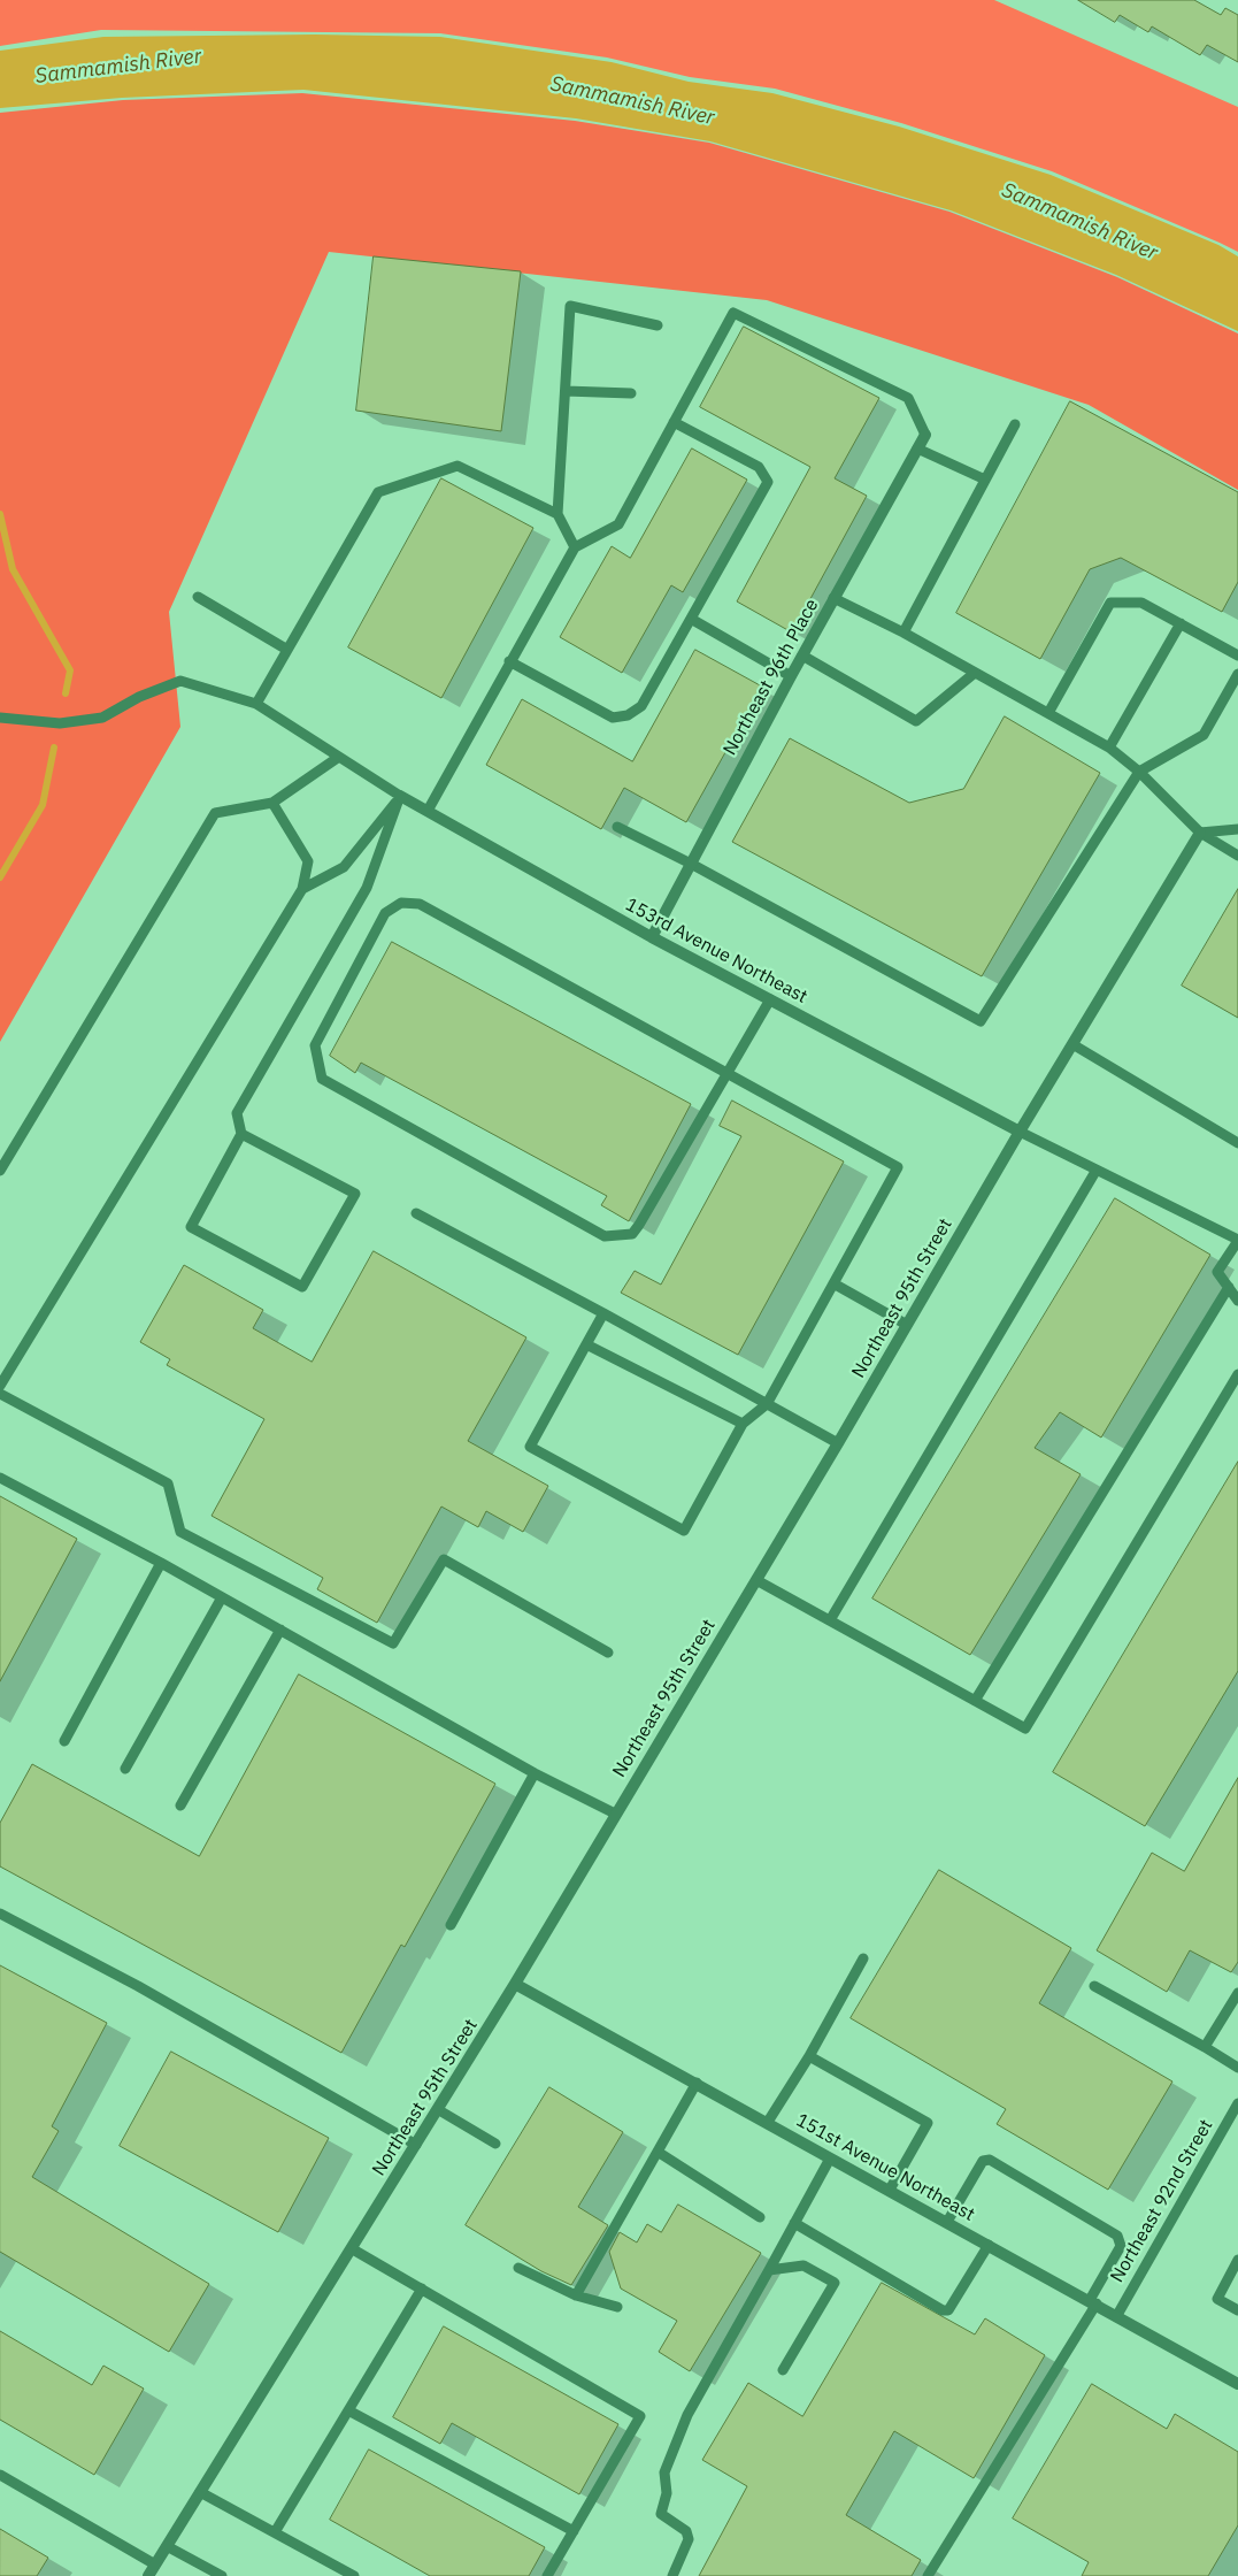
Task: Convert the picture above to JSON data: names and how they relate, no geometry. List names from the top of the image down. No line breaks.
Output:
{"streets":{"street":["Northeast 96th Place","153rd Avenue Northeast","Northeast 95th Street","151st Avenue Northeast"],"lane":["Northeast 92nd Street"]},"crossings":[["Northeast 96th Place","153rd Avenue Northeast"],["153rd Avenue Northeast","Northeast 95th Street"],["Northeast 95th Street","151st Avenue Northeast"],["151st Avenue Northeast","Northeast 92nd Street"]],"water":["Sammamish River"]}
